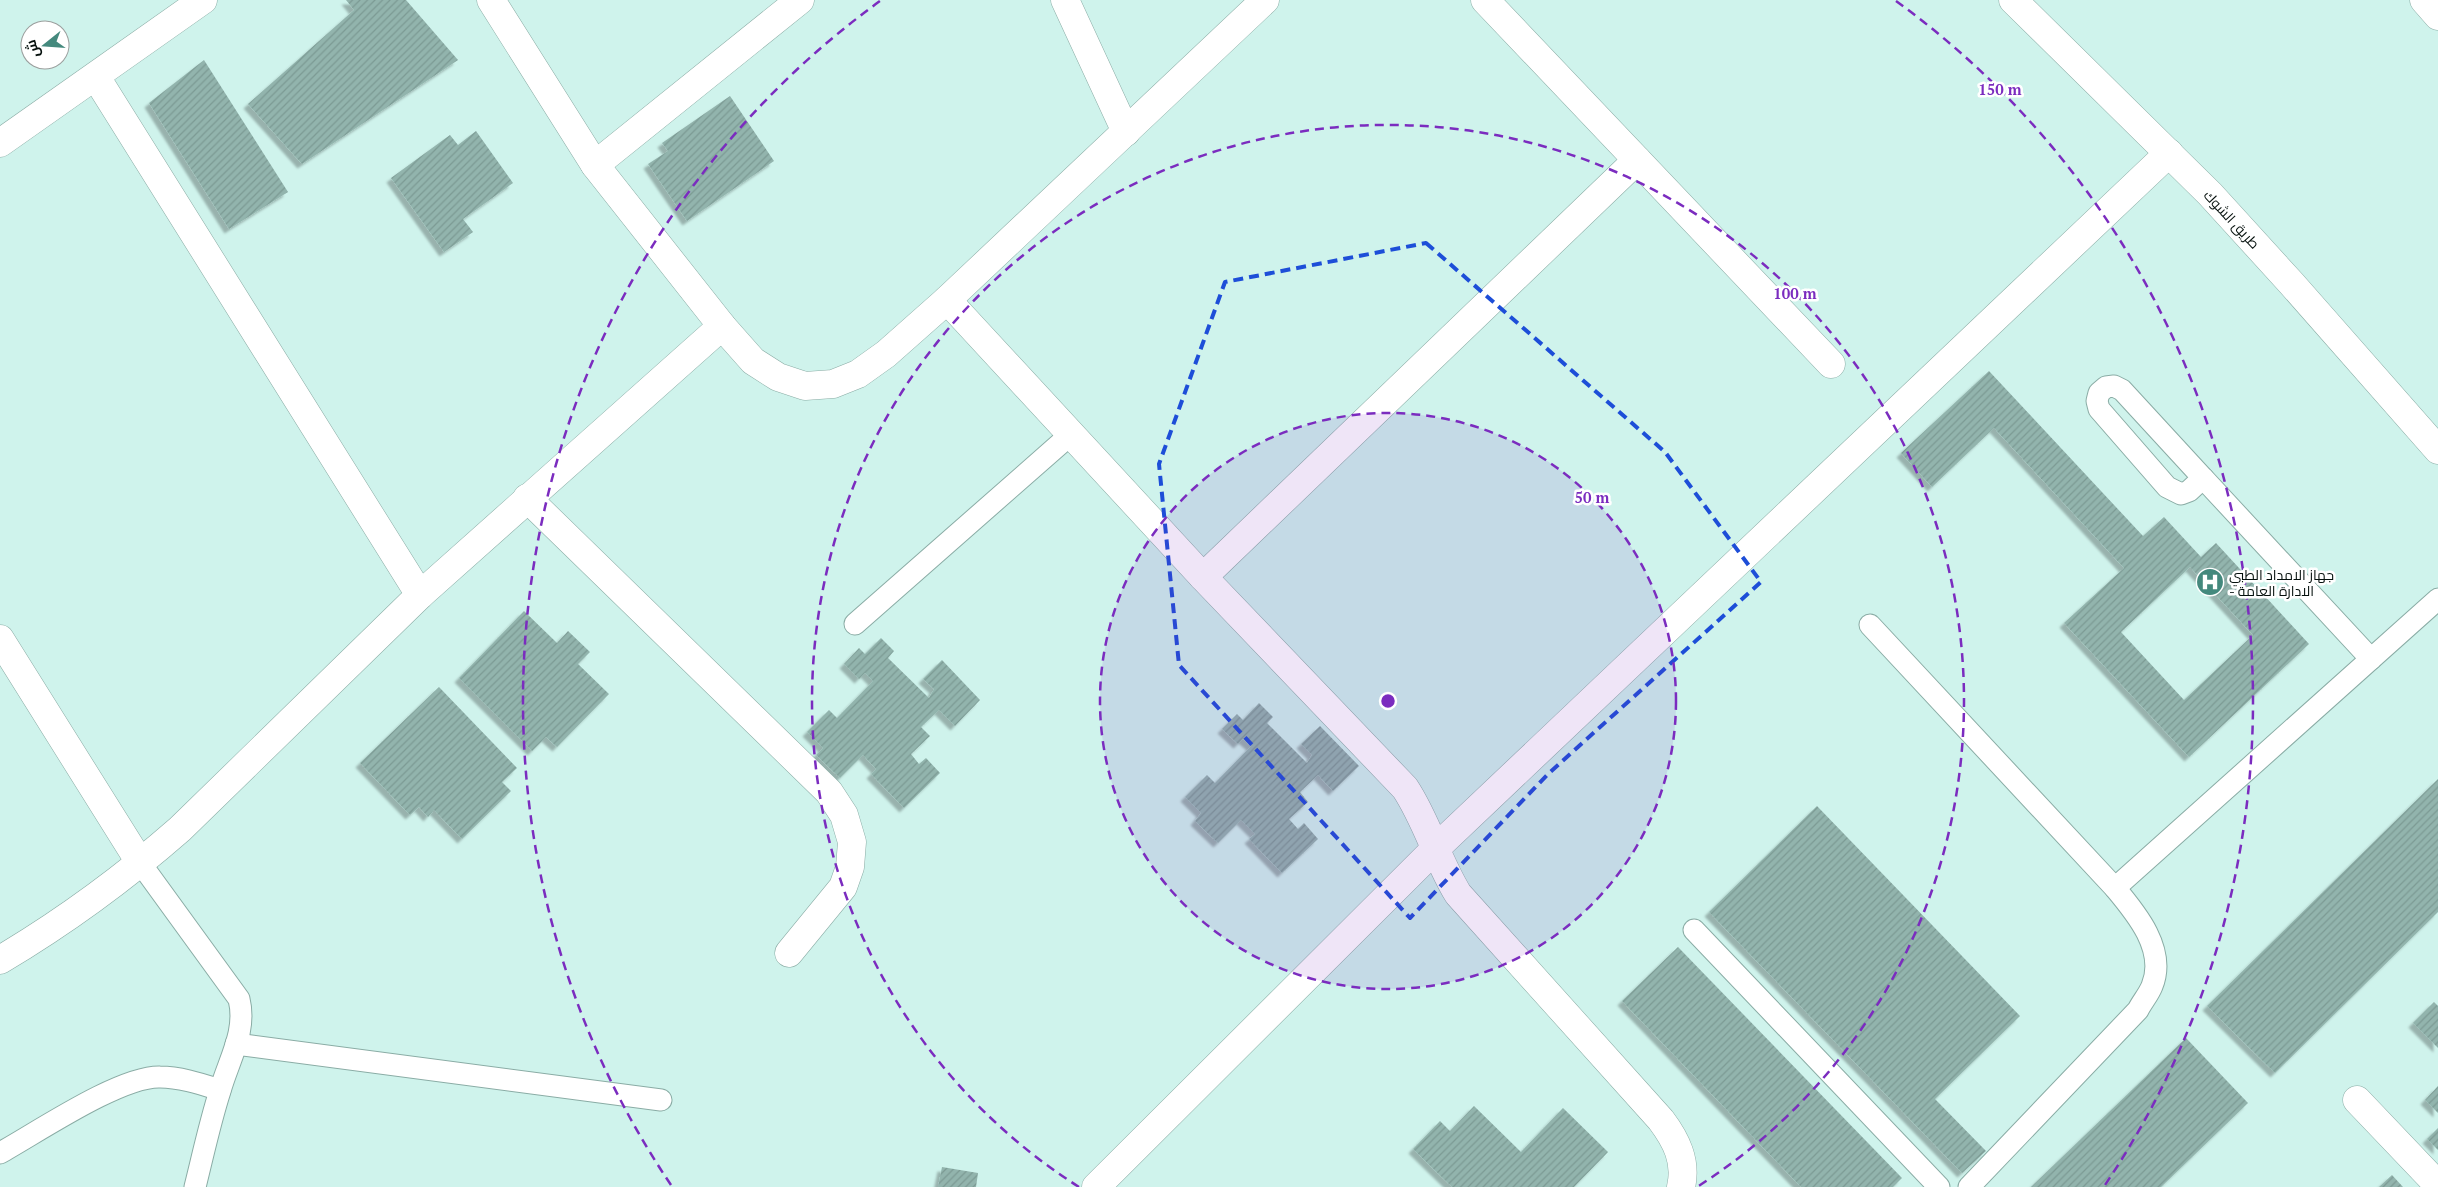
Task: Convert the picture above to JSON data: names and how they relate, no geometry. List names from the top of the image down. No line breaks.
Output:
{"streets":{"street":["طريق الشوك"]},"places":{"hospital":["جهاز الامداد الطبي - الادارة العامة"]},"north":"left","rings":["150 m","100 m","50 m"]}
